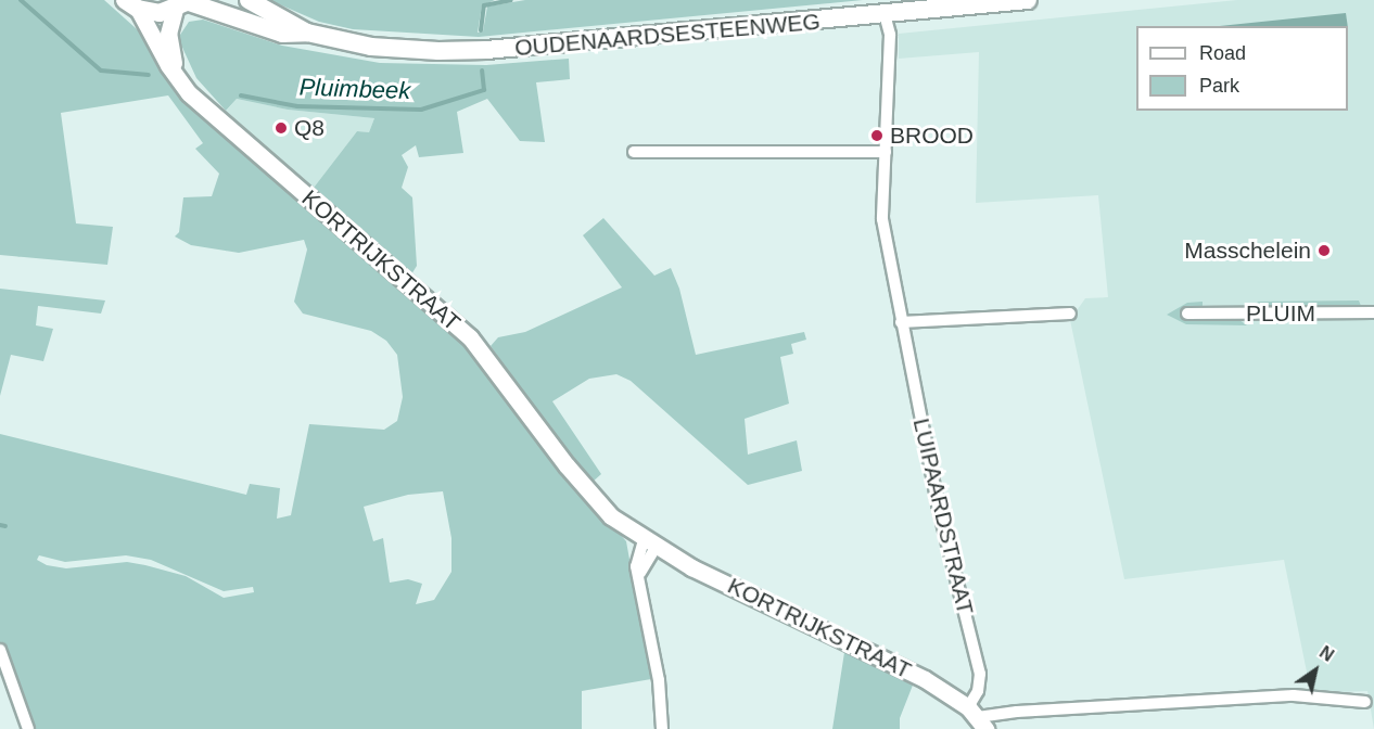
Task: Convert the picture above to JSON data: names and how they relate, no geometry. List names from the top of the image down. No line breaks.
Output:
{"streets":{"main road":["OUDENAARDSESTEENWEG","KORTRIJKSTRAAT"],"street":["PLUIM","LUIPAARDSTRAAT"]},"crossings":[["OUDENAARDSESTEENWEG","KORTRIJKSTRAAT"],["OUDENAARDSESTEENWEG","LUIPAARDSTRAAT"],["KORTRIJKSTRAAT","LUIPAARDSTRAAT"]],"water":["Pluimbeek"],"places":["Q8","BROOD","Masschelein"],"legend":["Road","Park"],"north":"top right"}
